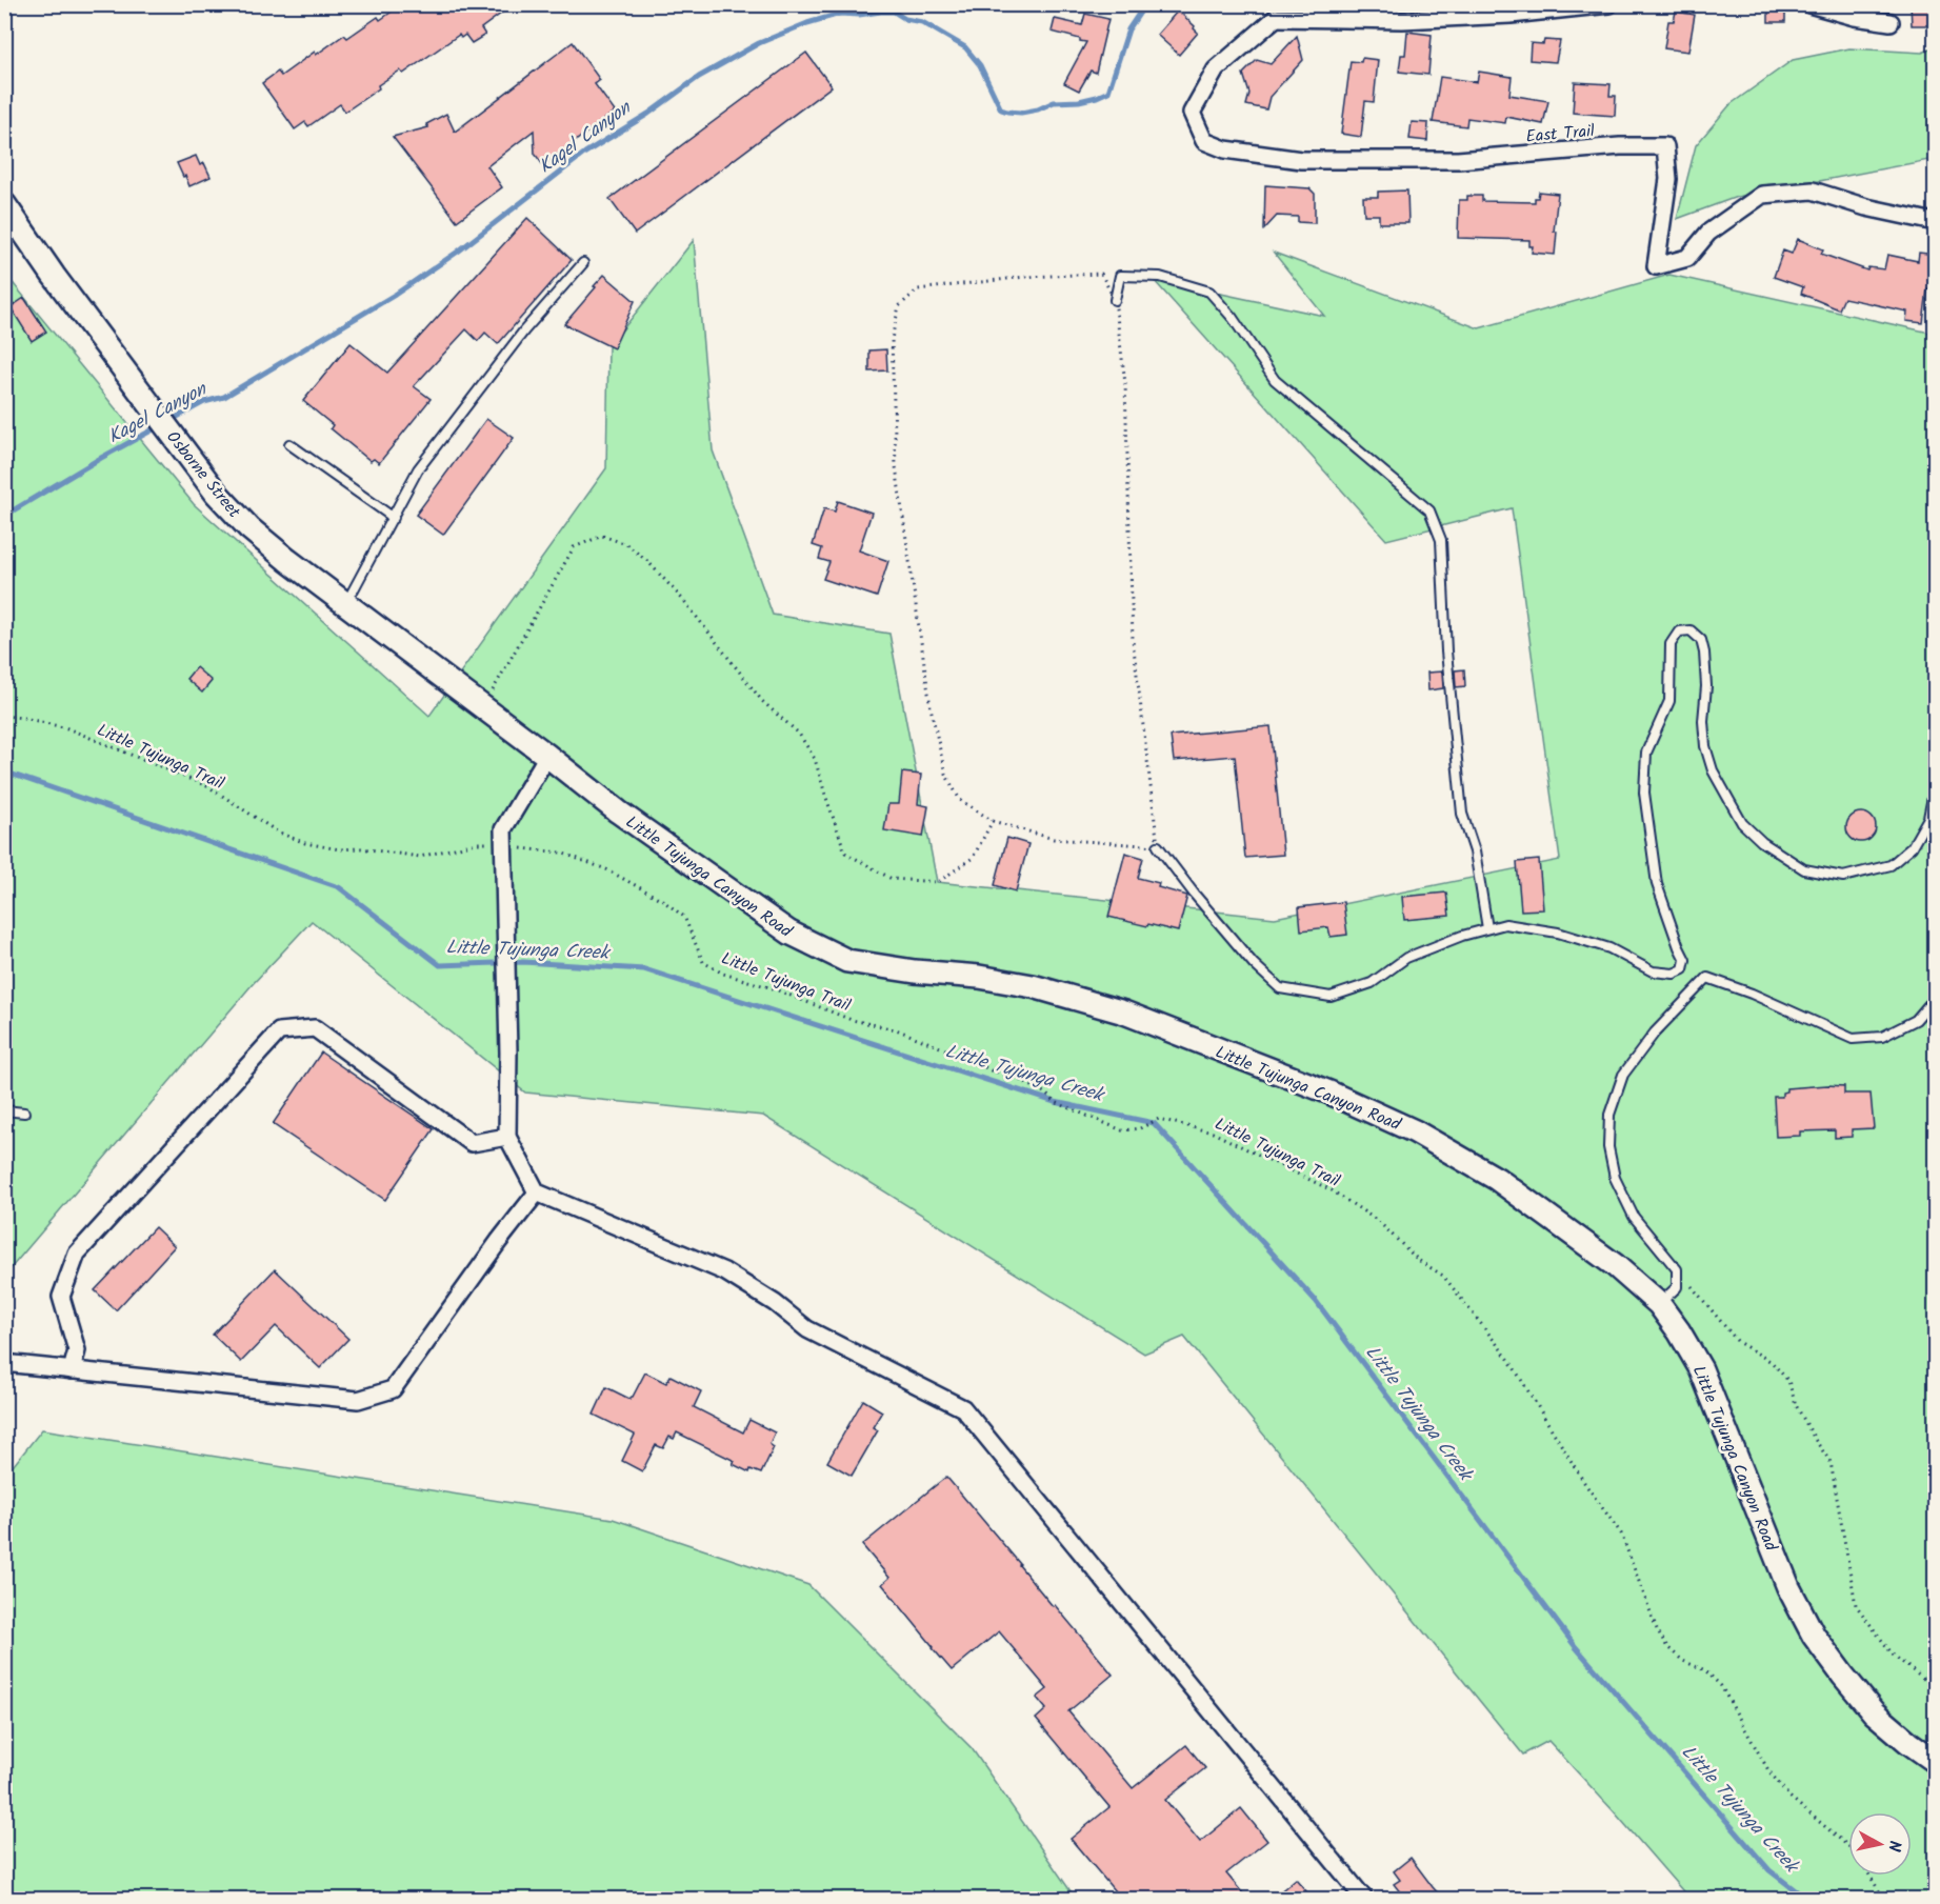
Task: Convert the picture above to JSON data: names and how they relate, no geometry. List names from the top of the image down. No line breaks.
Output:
{"streets":{"main road":["Osborne Street","Little Tujunga Canyon Road"],"street":["East Trail"],"path":["Little Tujunga Trail"]},"crossings":[["Osborne Street","Little Tujunga Canyon Road"]],"water":["Kagel Canyon","Little Tujunga Creek"],"north":"right"}
